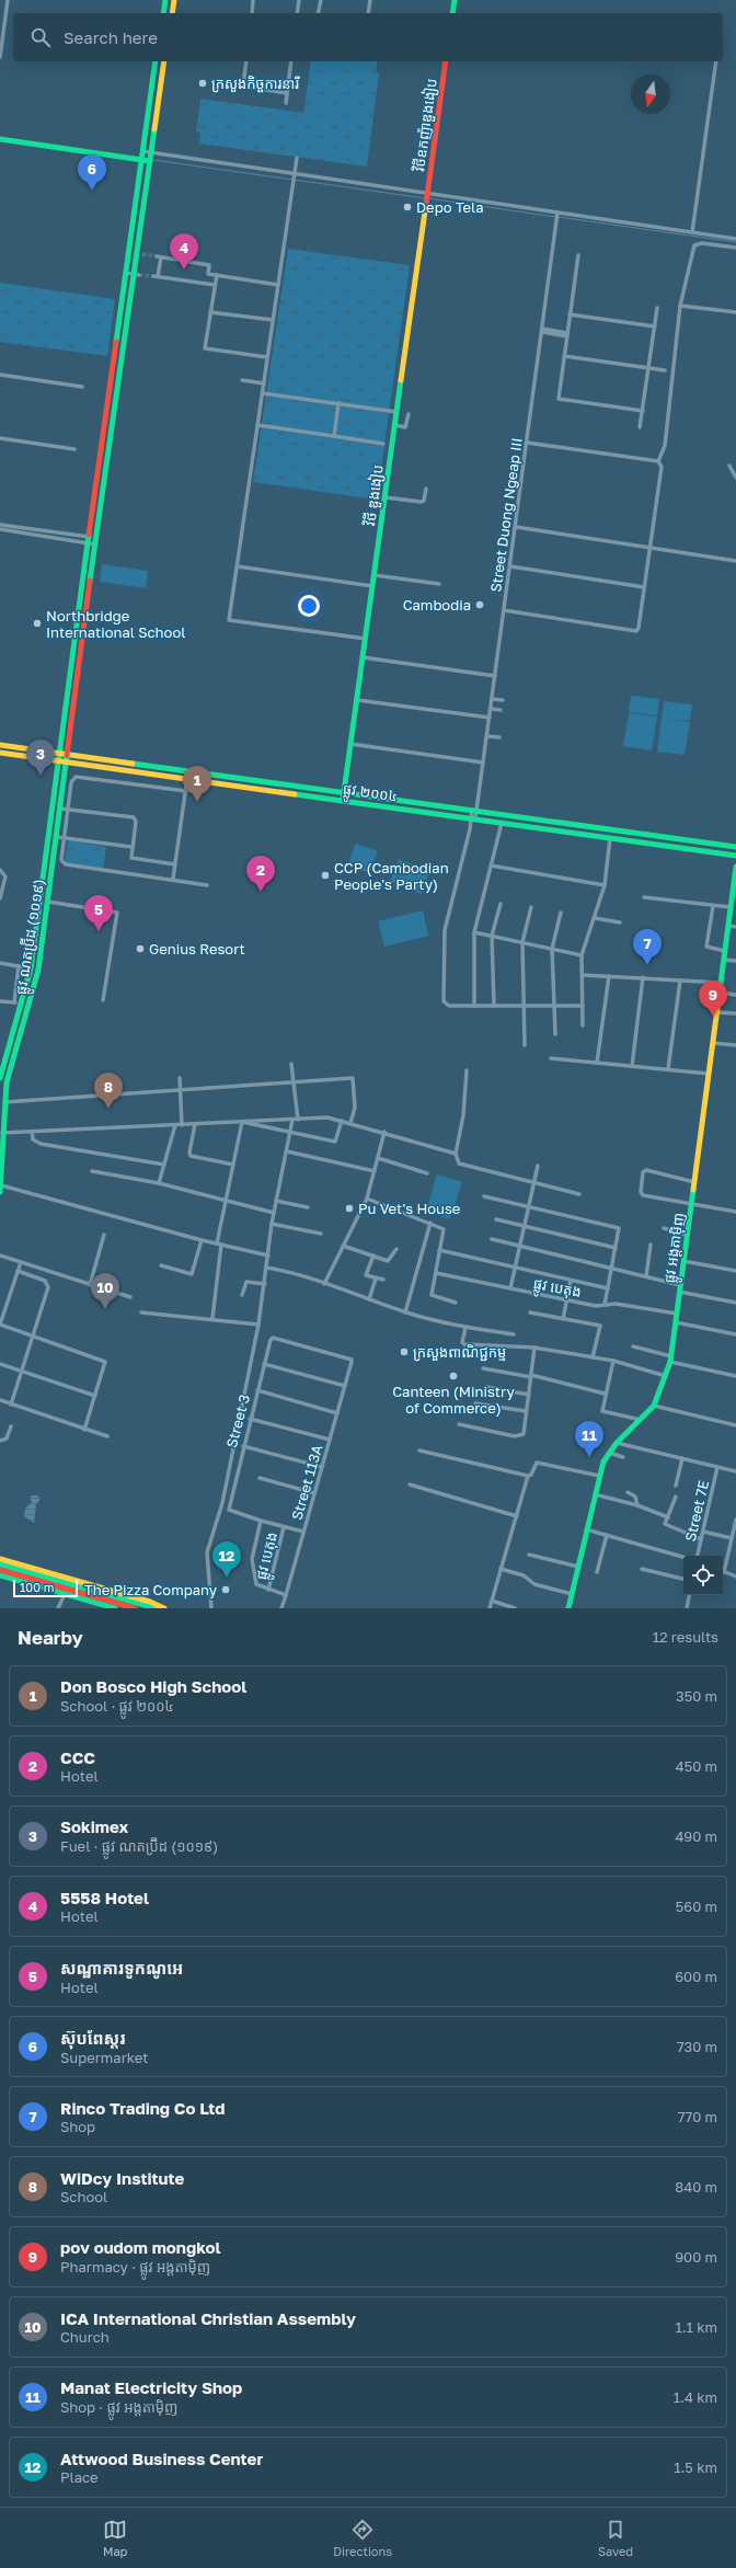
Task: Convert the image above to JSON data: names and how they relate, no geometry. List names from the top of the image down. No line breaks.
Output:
{"streets":{"main road":["វិថីឧកញ៉ាឌួងងៀប","វិថី ឌួងងៀប","ផ្លូវ ២០០៤","ផ្លូវ ណតប្រ៊ីដ (១០១៩)","ផ្លូវ អង្តតាម៉ិញ"],"street":["Street Duong Ngeap III","ផ្លូវ បេតុង","Street 3","Street 113A","Street 7E"]},"crossings":[["វិថីឧកញ៉ាឌួងងៀប","វិថី ឌួងងៀប"],["វិថី ឌួងងៀប","ផ្លូវ ២០០៤"],["Street Duong Ngeap III","ផ្លូវ ២០០៤"],["ផ្លូវ ២០០៤","ផ្លូវ ណតប្រ៊ីដ (១០១៩)"],["ផ្លូវ អង្តតាម៉ិញ","ផ្លូវ បេតុង"],["Street 3","Street 113A"]],"places":["ក្រសួងកិច្ចការនារី","Depo Tela","Cambodia","Northbridge International School","CCP (Cambodian People's Party)","Genius Resort","Pu Vet's House","ក្រសួងពាណិជ្ជកម្ម","Canteen (Ministry of Commerce)","The Pizza Company"],"scale_bar":"100 m","north":"bottom","page":{"search":"Search here","pins":["6","4","3","1","2","5","7","9","8","10","11","12"],"scale":"100 m","heading":["Nearby","12 results"],"list":[{"mark":"1","name":"Don Bosco High School","note":"School · ផ្លូវ ២០០៤","value":"350 m"},{"mark":"2","name":"CCC","note":"Hotel","value":"450 m"},{"mark":"3","name":"Sokimex","note":"Fuel · ផ្លូវ ណតប្រ៊ីដ (១០១៩)","value":"490 m"},{"mark":"4","name":"5558 Hotel","note":"Hotel","value":"560 m"},{"mark":"5","name":"សណ្ឋាគារទូកណូអេ","note":"Hotel","value":"600 m"},{"mark":"6","name":"ស៊ុបពែស្តរ","note":"Supermarket","value":"730 m"},{"mark":"7","name":"Rinco Trading Co Ltd","note":"Shop","value":"770 m"},{"mark":"8","name":"WiDcy Institute","note":"School","value":"840 m"},{"mark":"9","name":"pov oudom mongkol","note":"Pharmacy · ផ្លូវ អង្តតាម៉ិញ","value":"900 m"},{"mark":"10","name":"ICA International Christian Assembly","note":"Church","value":"1.1 km"},{"mark":"11","name":"Manat Electricity Shop","note":"Shop · ផ្លូវ អង្តតាម៉ិញ","value":"1.4 km"},{"mark":"12","name":"Attwood Business Center","note":"Place","value":"1.5 km"}],"nav":["Map","Directions","Saved"]}}
